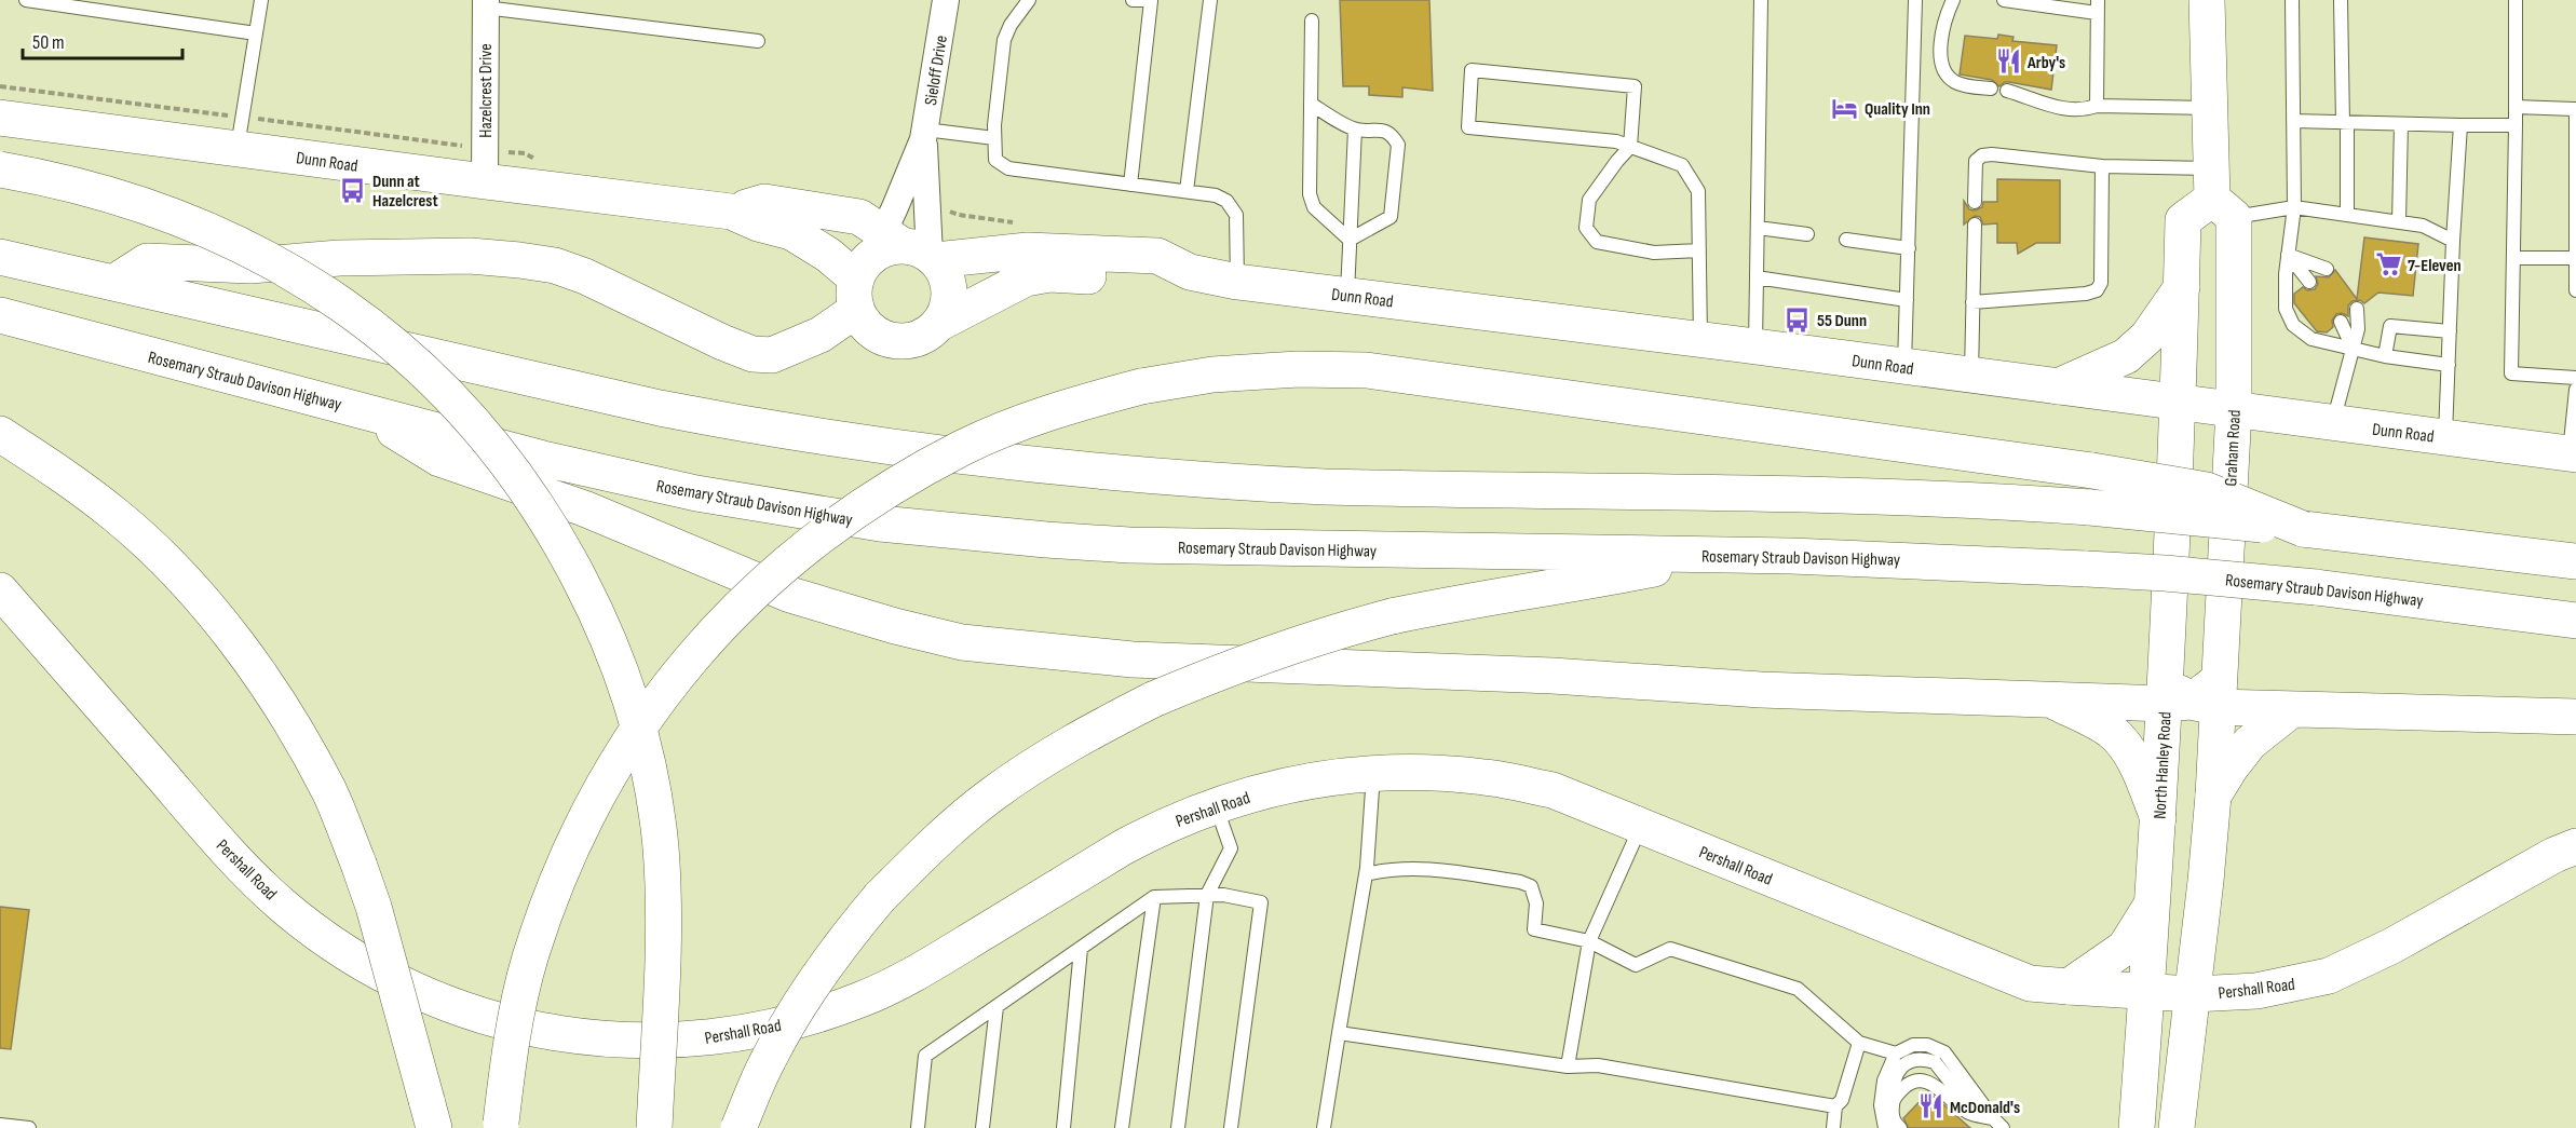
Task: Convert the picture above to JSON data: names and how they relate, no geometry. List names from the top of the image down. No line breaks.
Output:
{"streets":{"main road":["Dunn Road","Rosemary Straub Davison Highway","Graham Road","North Hanley Road","Pershall Road"],"street":["Sieloff Drive","Hazelcrest Drive"]},"crossings":[["Sieloff Drive","Dunn Road"],["Hazelcrest Drive","Dunn Road"],["Dunn Road","Graham Road"],["Dunn Road","North Hanley Road"],["Graham Road","North Hanley Road"],["North Hanley Road","Pershall Road"]],"places":{"restaurant":["Arby's","McDonald's"],"hotel":["Quality Inn"],"bus stop":["Dunn at Hazelcrest","55 Dunn"],"supermarket":["7-Eleven"]},"scale_bar":"50 m"}
